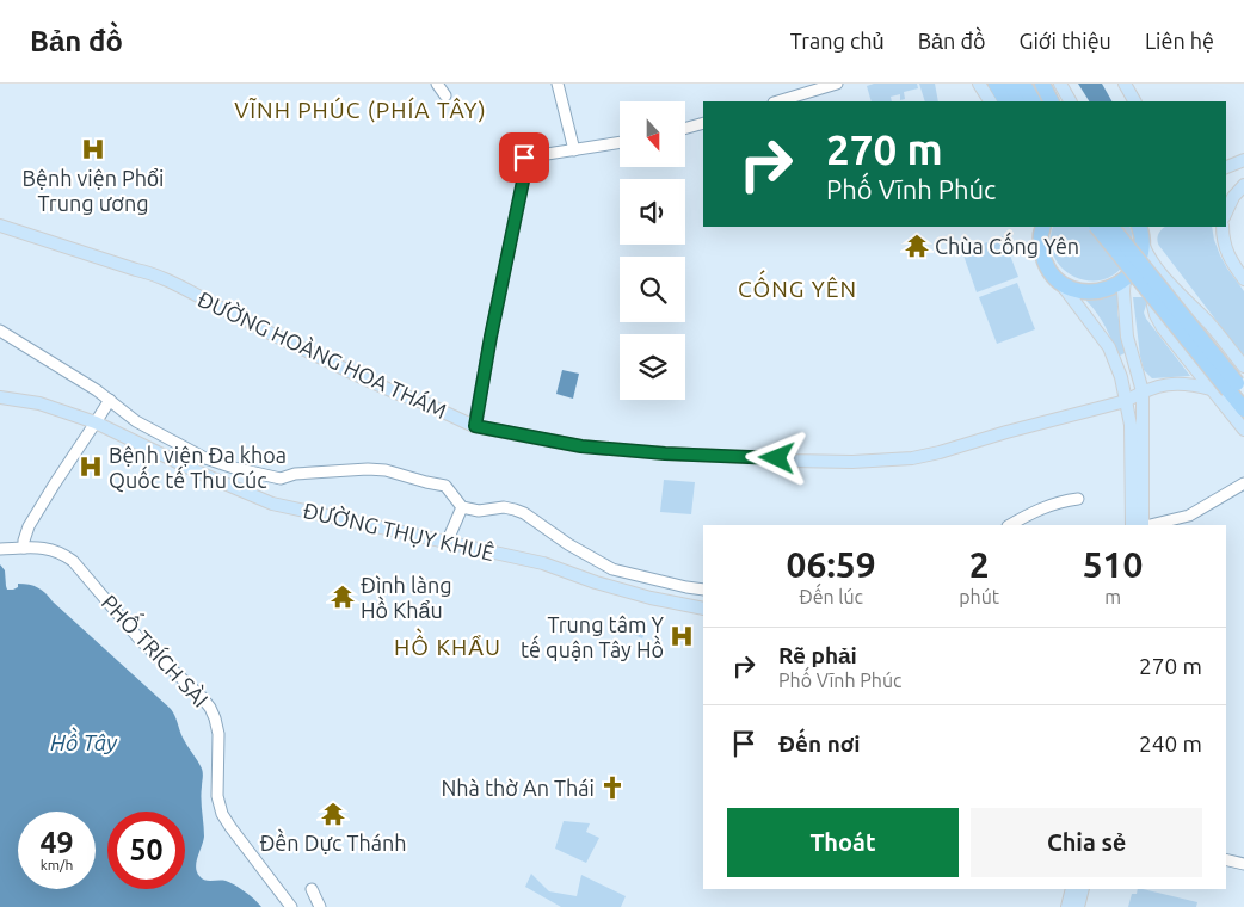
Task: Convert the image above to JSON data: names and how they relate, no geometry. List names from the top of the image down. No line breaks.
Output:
{"streets":{"main road":["ĐƯỜNG HOÀNG HOA THÁM","ĐƯỜNG THỤY KHUÊ"],"street":["PHỐ TRÍCH SÀI"]},"districts":["VĨNH PHÚC (PHÍA TÂY)","CỐNG YÊN","HỒ KHẨU"],"water":["Hồ Tây"],"places":{"hospital":["Bệnh viện Phổi Trung ương","Bệnh viện Đa khoa Quốc tế Thu Cúc","Trung tâm Y tế quận Tây Hồ"],"temple":["Chùa Cống Yên","Đình làng Hồ Khẩu","Đền Dực Thánh"],"church":["Nhà thờ An Thái"]},"north":"bottom","page":{"header":"Bản đồ","nav":["Trang chủ","Bản đồ","Giới thiệu","Liên hệ"],"turn":["270 m","Phố Vĩnh Phúc"],"eta":["06:59","Đến lúc","2","phút","510","m"],"list":[{"name":"Rẽ phải","note":"Phố Vĩnh Phúc","value":"270 m"},{"name":"Đến nơi","value":"240 m"}],"buttons":["Thoát","Chia sẻ"],"speed":"49 km/h","limit":"50"}}
